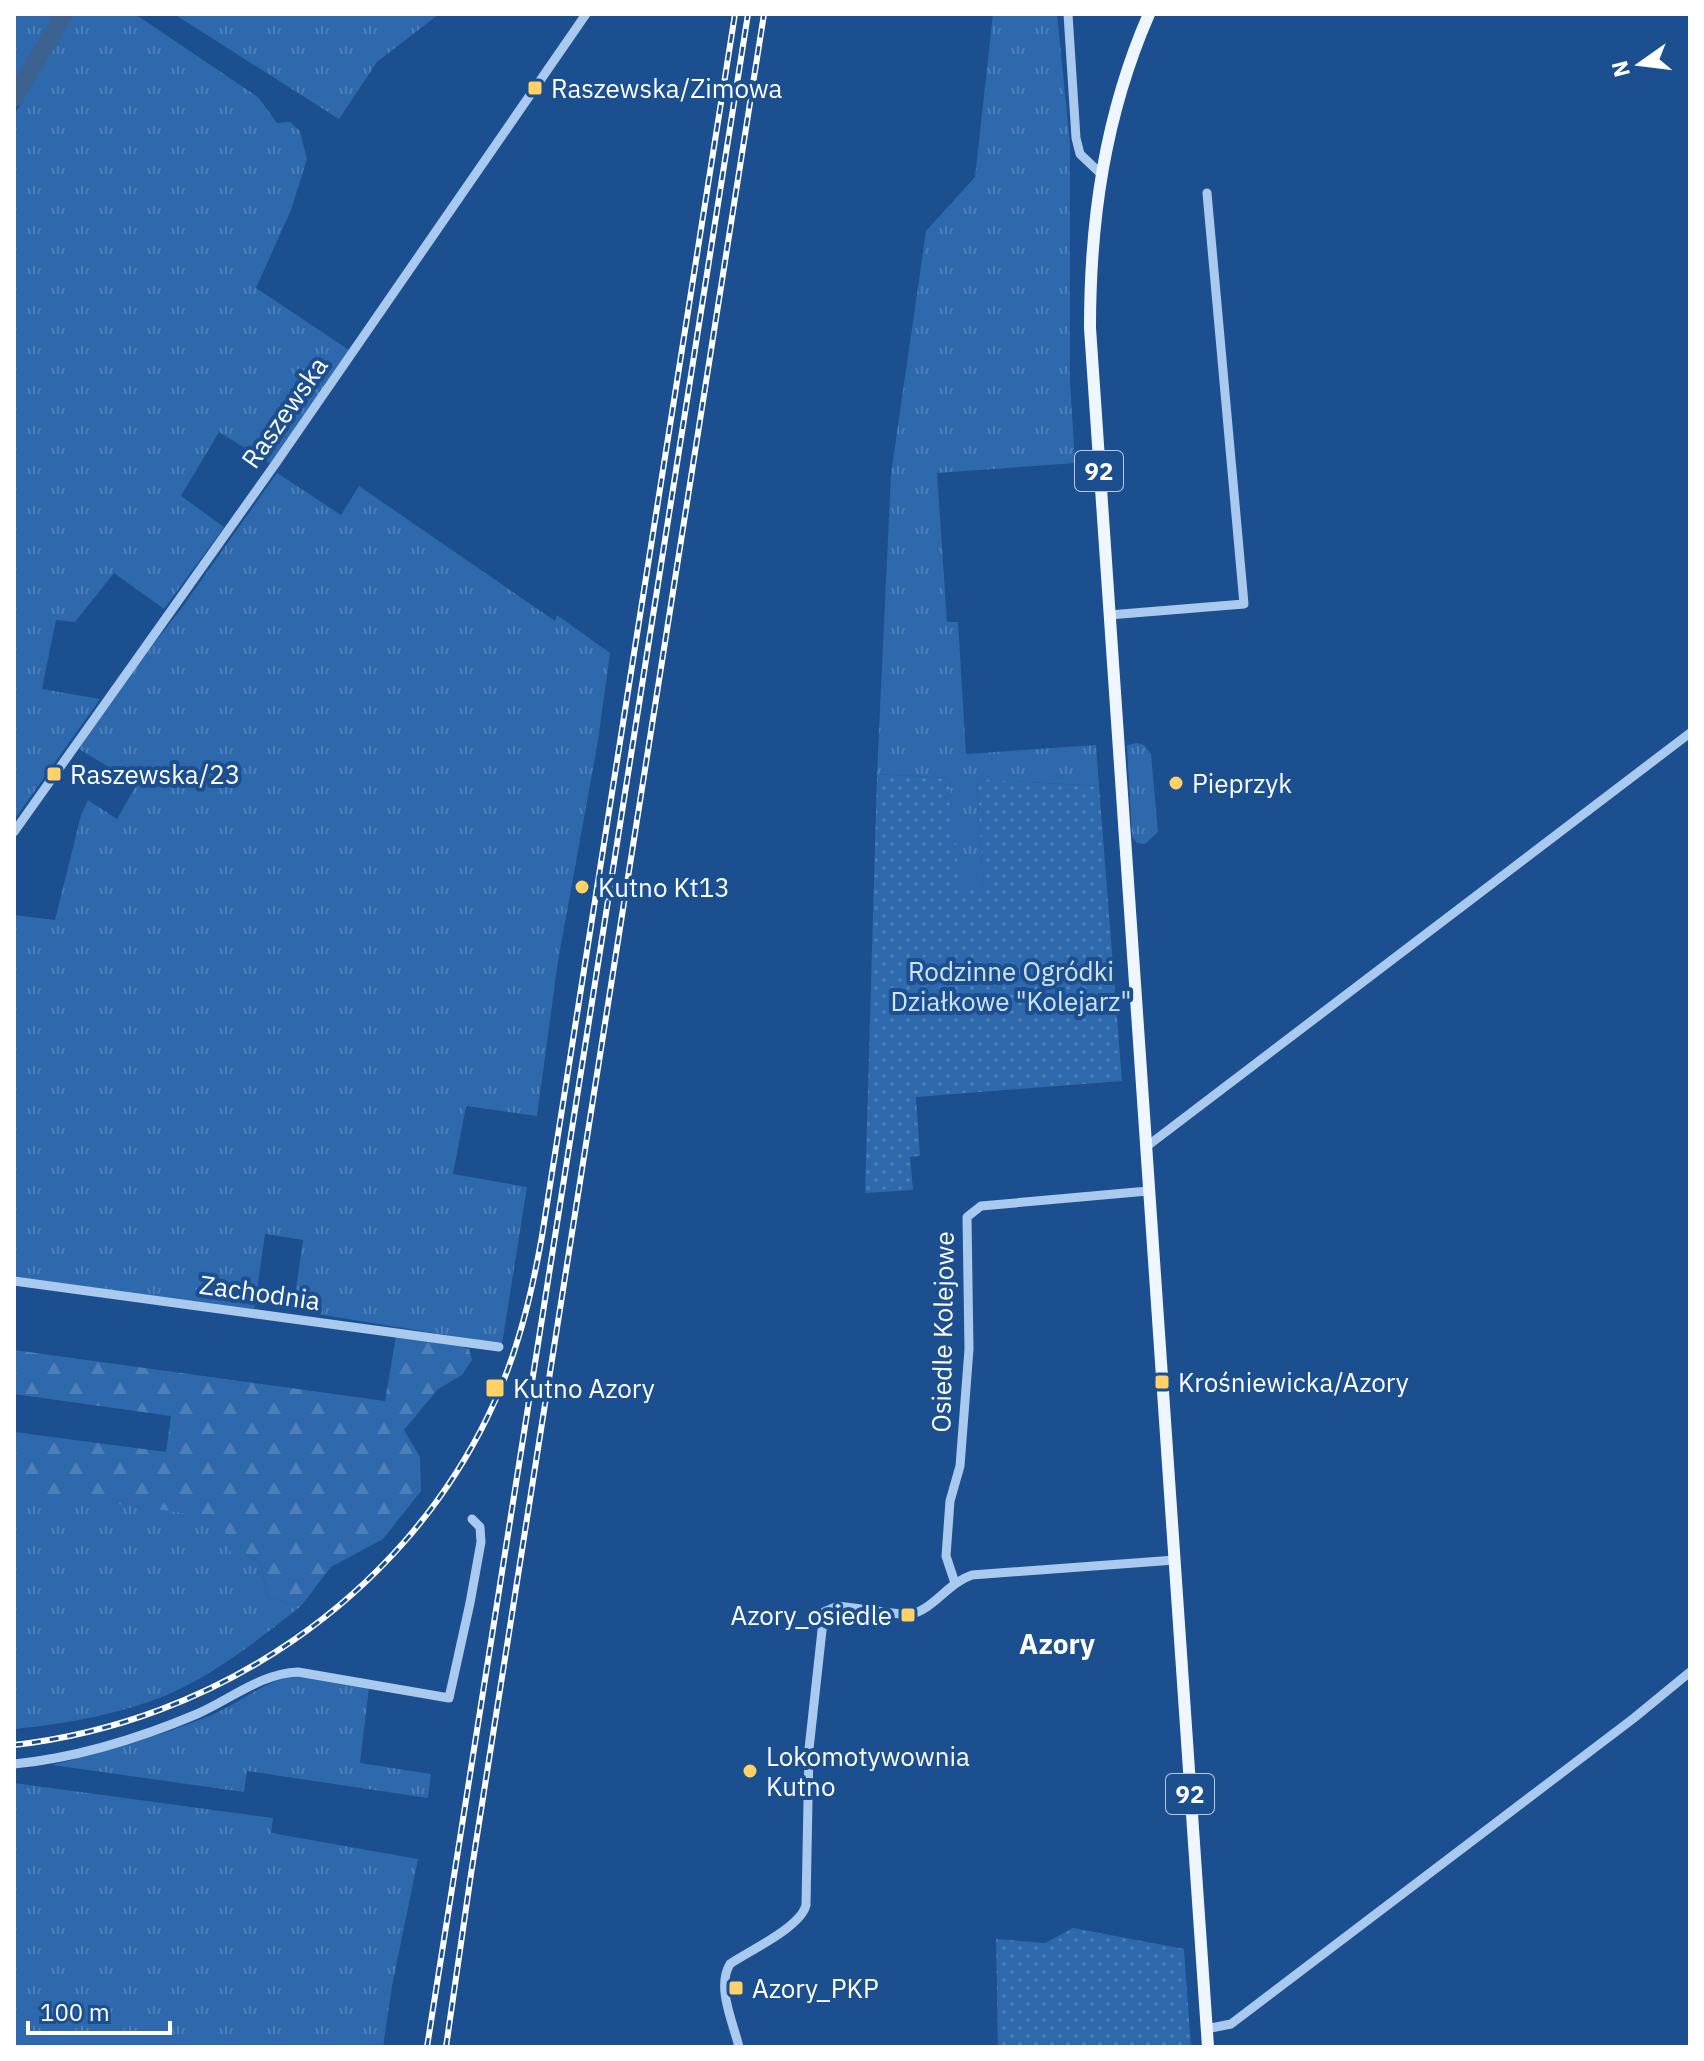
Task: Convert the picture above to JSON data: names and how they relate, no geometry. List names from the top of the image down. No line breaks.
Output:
{"streets":{"main road":["92"],"street":["Raszewska","Zachodnia","Osiedle Kolejowe"]},"crossings":[["92","Osiedle Kolejowe"]],"districts":["Azory"],"parks":["Rodzinne Ogródki Działkowe \"Kolejarz\""],"places":{"transit":["Raszewska/Zimowa","Raszewska/23","Krośniewicka/Azory","Kutno Azory","Azory_osiedle","Azory_PKP"],"other":["Pieprzyk","Kutno Kt13","Lokomotywownia Kutno"]},"scale_bar":"100 m","north":"left"}
